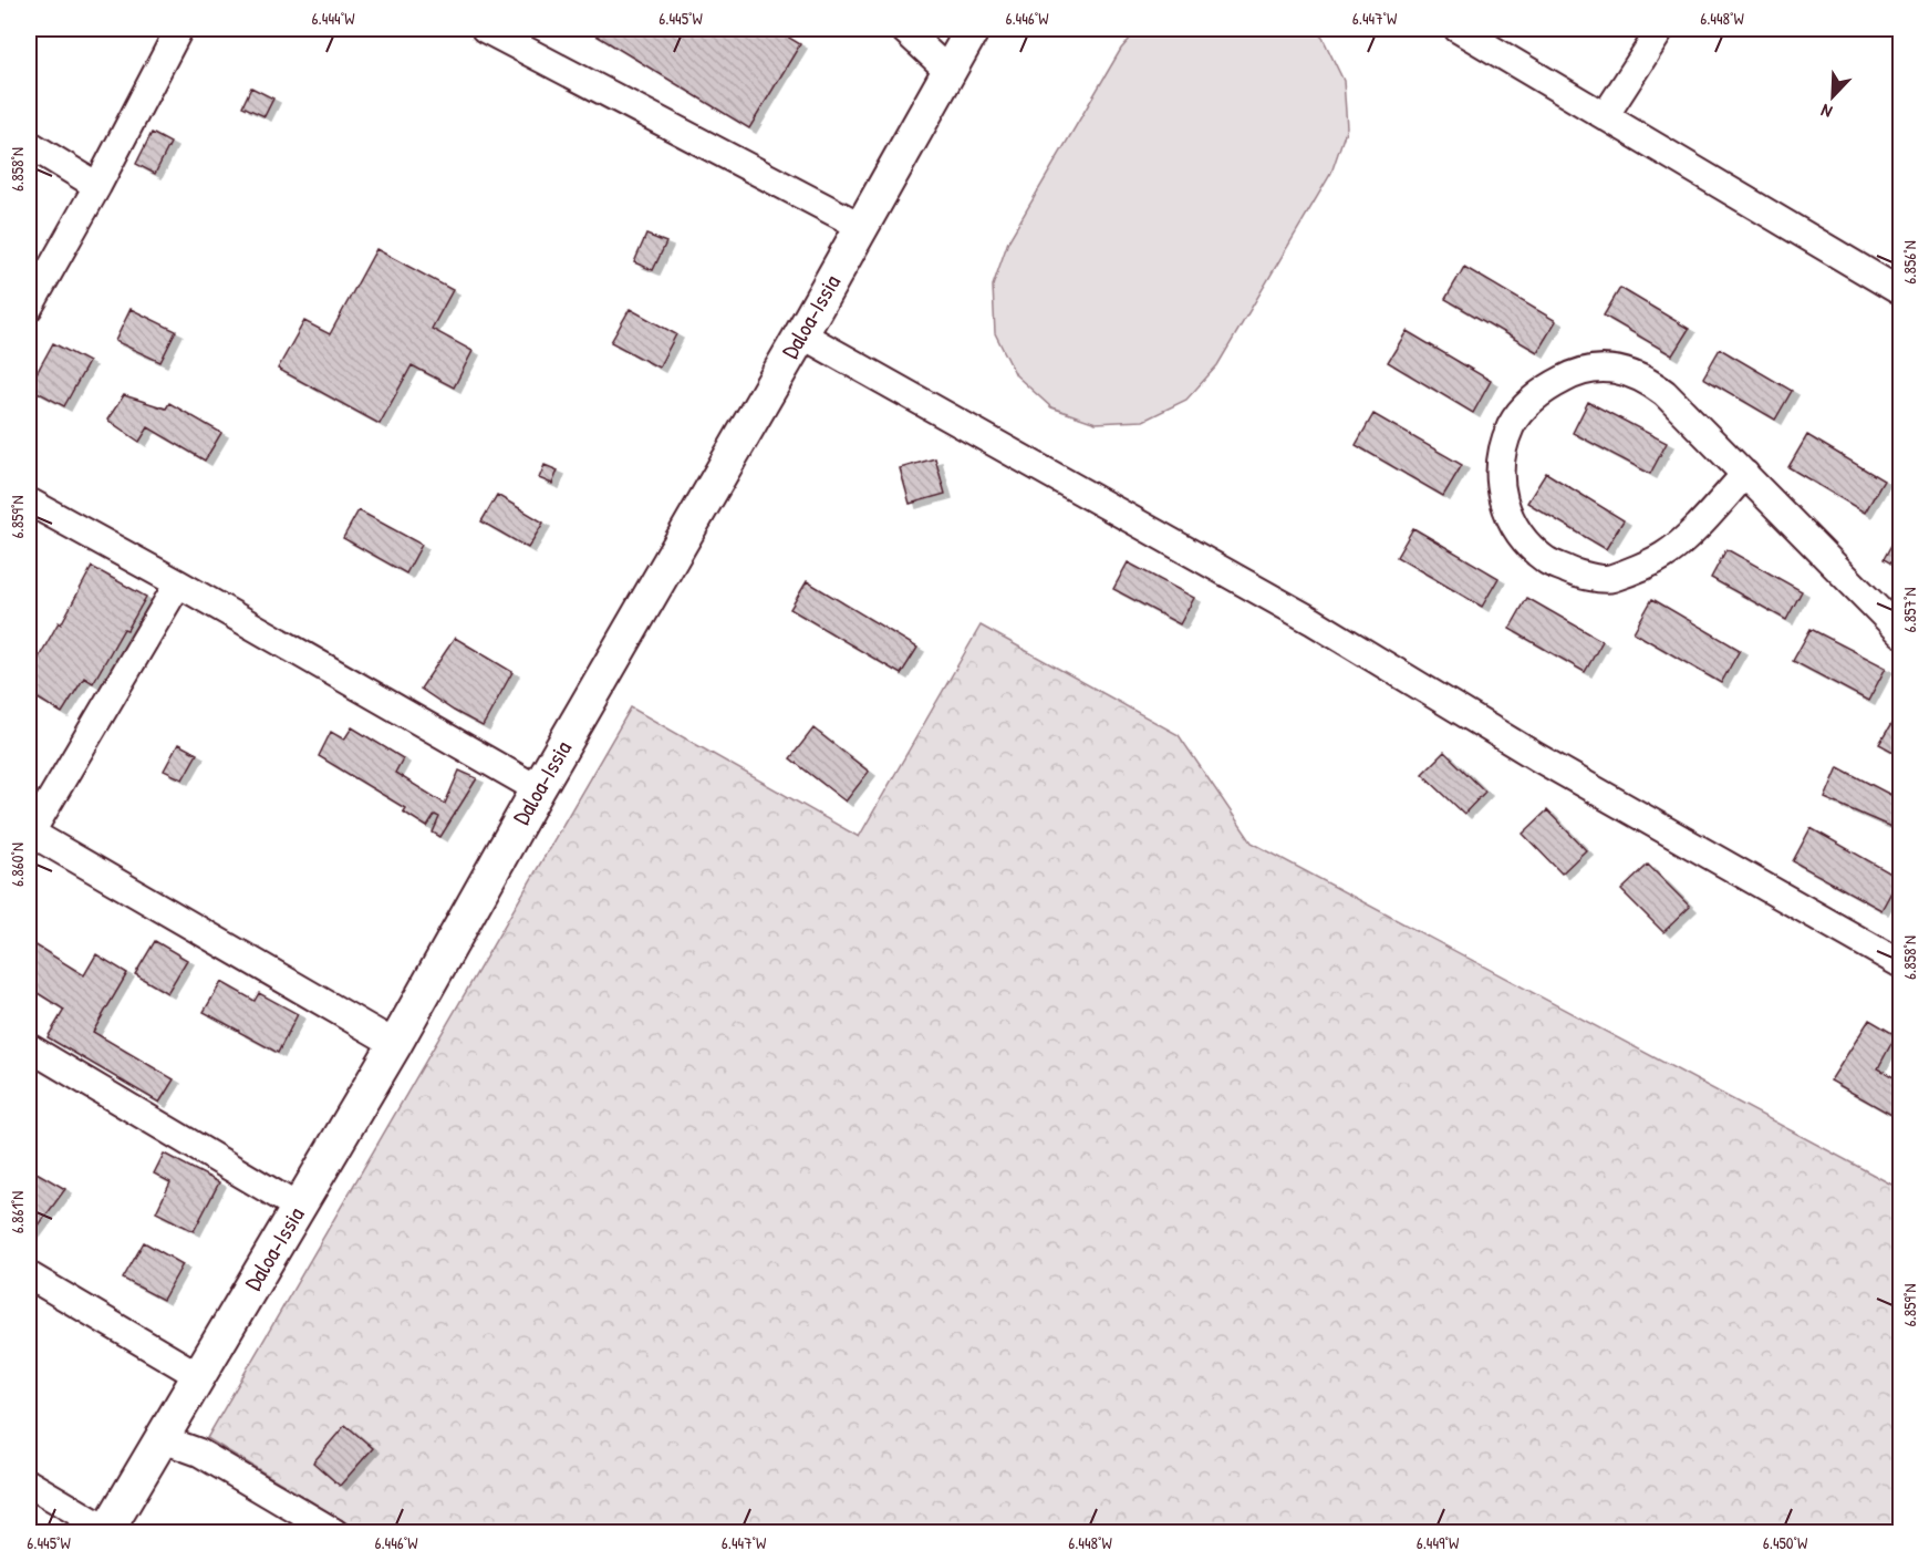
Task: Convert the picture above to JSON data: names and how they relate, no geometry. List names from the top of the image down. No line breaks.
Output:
{"streets":{"main road":["Daloa-Issia"]},"north":"bottom left","coordinates":["6.444°W","6.445°W","6.446°W","6.447°W","6.448°W","6.858°N","6.856°N","6.859°N","6.857°N","6.860°N","6.861°N","6.449°W","6.450°W"]}
